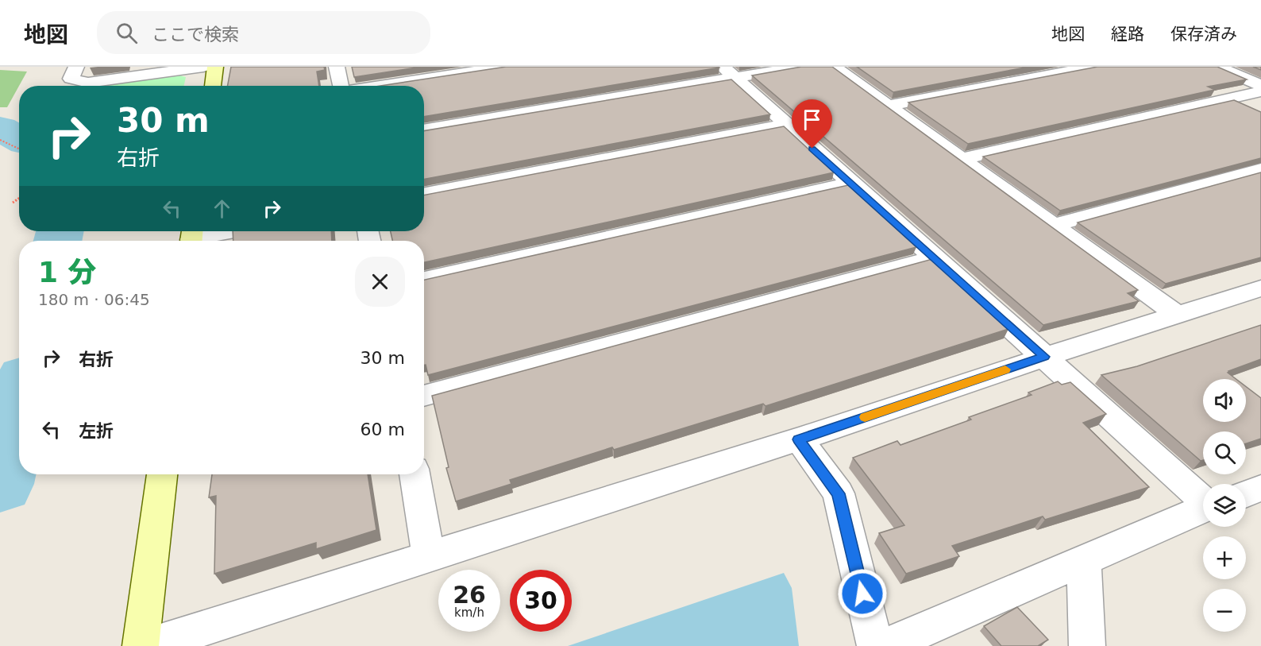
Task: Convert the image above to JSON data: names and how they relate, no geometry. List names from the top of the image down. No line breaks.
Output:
{"page":{"header":"地図","search":"ここで検索","nav":["地図","経路","保存済み"],"turn":["30 m","右折"],"heading":["1 分","180 m · 06:45"],"list":[{"name":"右折","value":"30 m"},{"name":"左折","value":"60 m"}],"map_buttons":["+","−"],"speed":"26 km/h","limit":"30"}}
